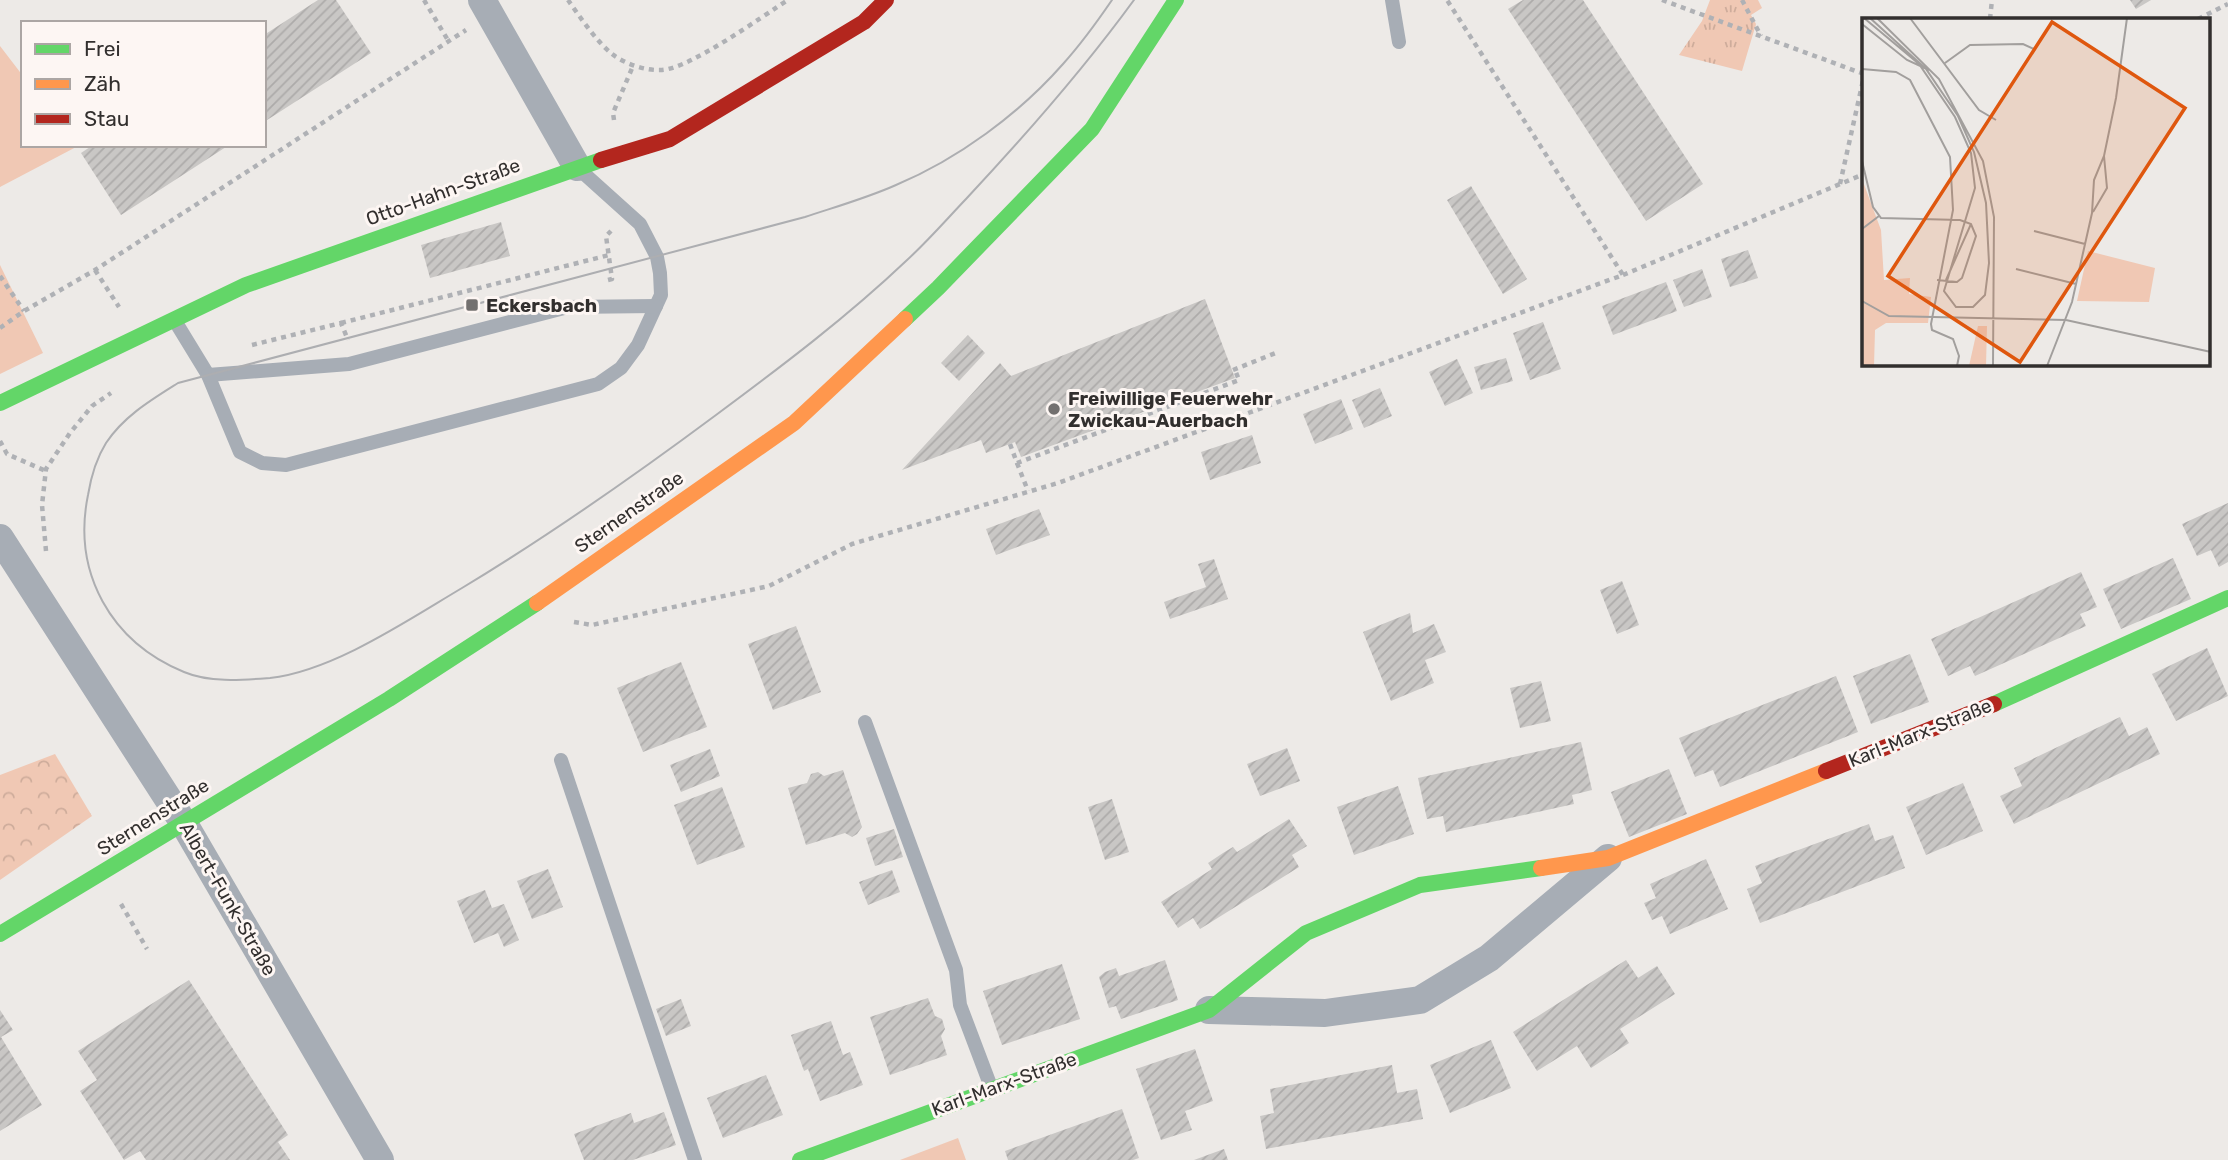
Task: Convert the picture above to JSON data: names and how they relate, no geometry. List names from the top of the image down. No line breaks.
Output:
{"streets":{"street":["Otto-Hahn-Straße","Sternenstraße","Karl-Marx-Straße","Albert-Funk-Straße"]},"crossings":[["Sternenstraße","Albert-Funk-Straße"]],"places":{"transit":["Eckersbach"],"other":["Freiwillige Feuerwehr Zwickau-Auerbach"]},"legend":["Frei","Zäh","Stau"]}
